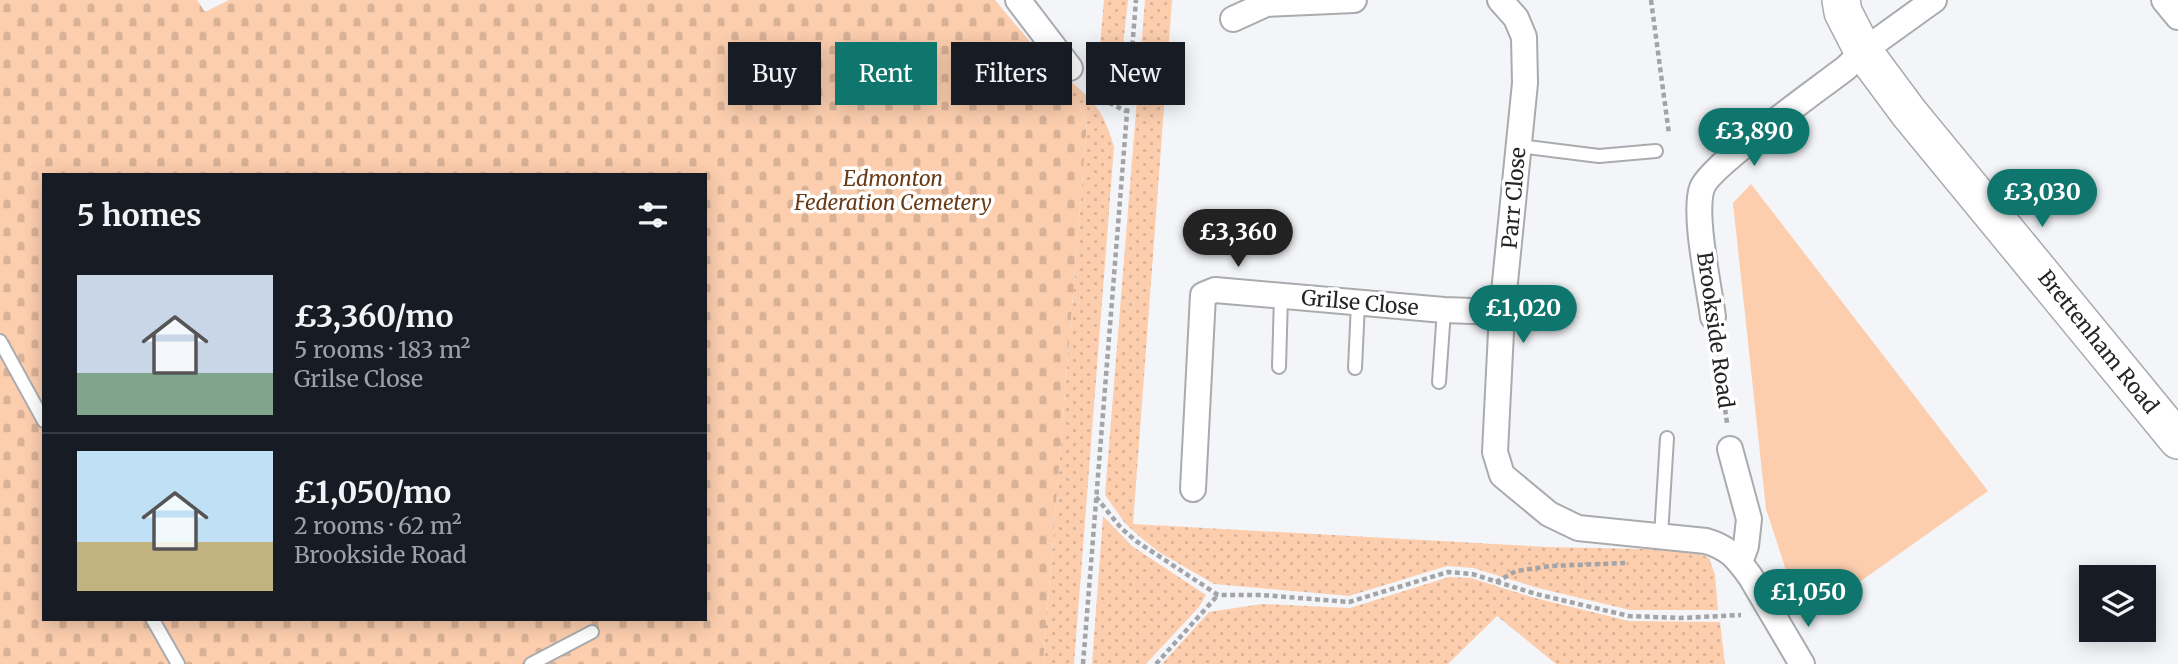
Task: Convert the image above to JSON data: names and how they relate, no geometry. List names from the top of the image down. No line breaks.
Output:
{"streets":{"street":["Parr Close","Grilse Close","Brookside Road","Brettenham Road"]},"crossings":[["Parr Close","Grilse Close"],["Brookside Road","Brettenham Road"]],"parks":["Edmonton Federation Cemetery"],"page":{"chip":["Buy","Rent","Filters","New"],"price":["£3,890","£3,030","£3,360","£1,020","£1,050"],"heading":"5 homes","list":[{"name":"£3,360/mo","note":"5 rooms · 183 m² · Grilse Close"},{"name":"£1,050/mo","note":"2 rooms · 62 m² · Brookside Road"}]}}
